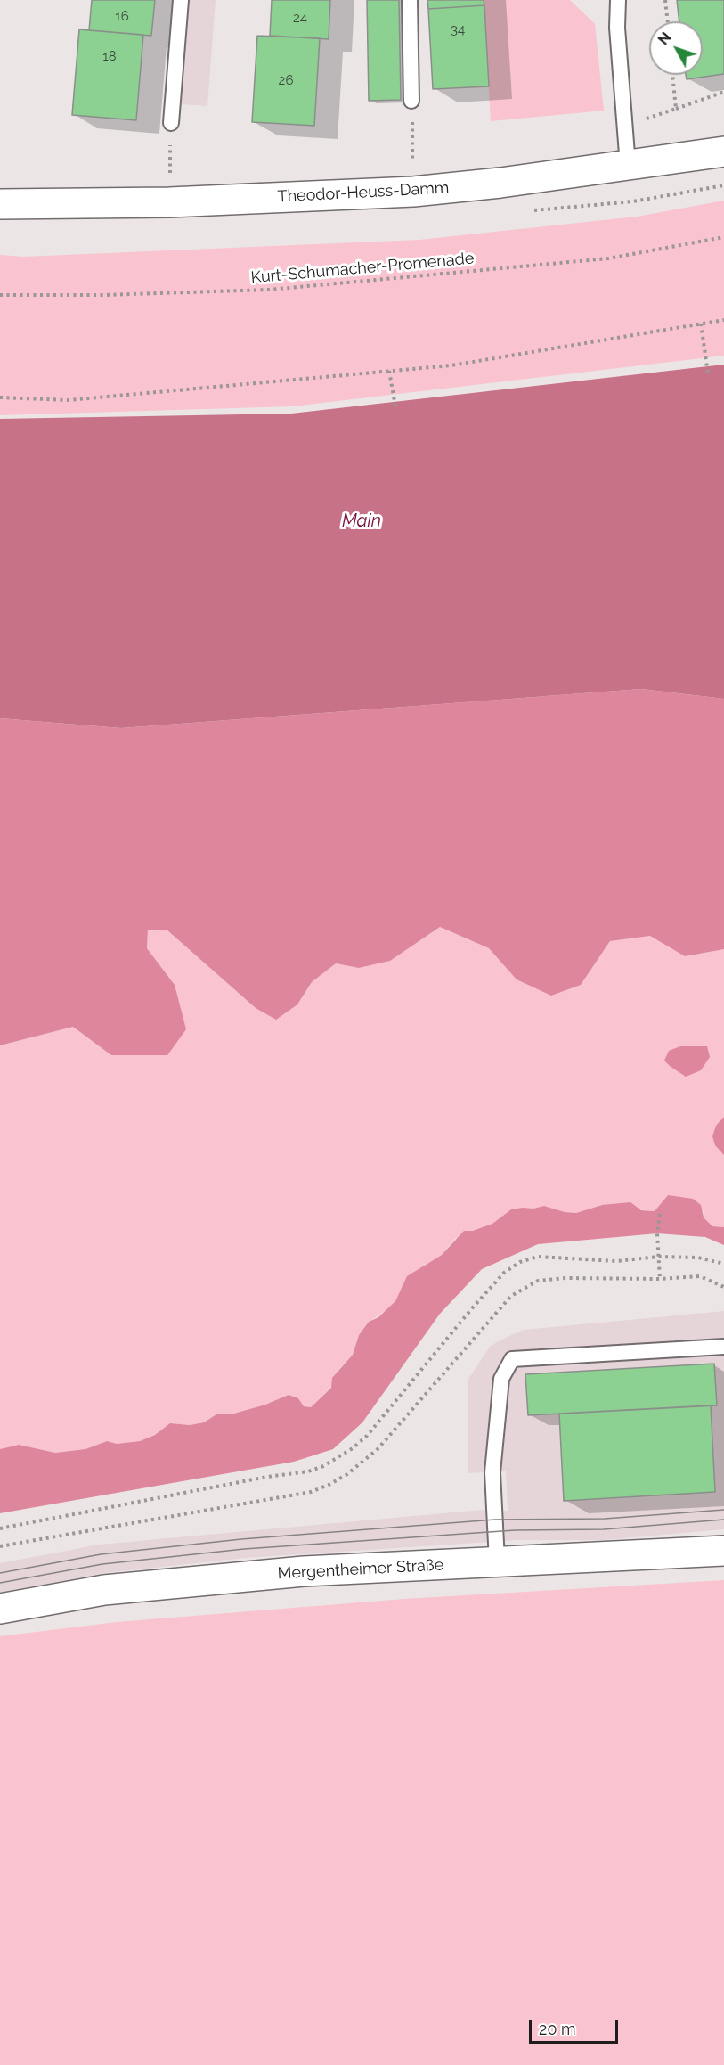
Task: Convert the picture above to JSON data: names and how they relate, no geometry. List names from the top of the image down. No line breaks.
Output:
{"streets":{"main road":["Theodor-Heuss-Damm","Mergentheimer Straße"],"path":["Kurt-Schumacher-Promenade"]},"water":["Main"],"house_numbers":["16","24","34","18","26"],"scale_bar":"20 m","north":"top left"}
